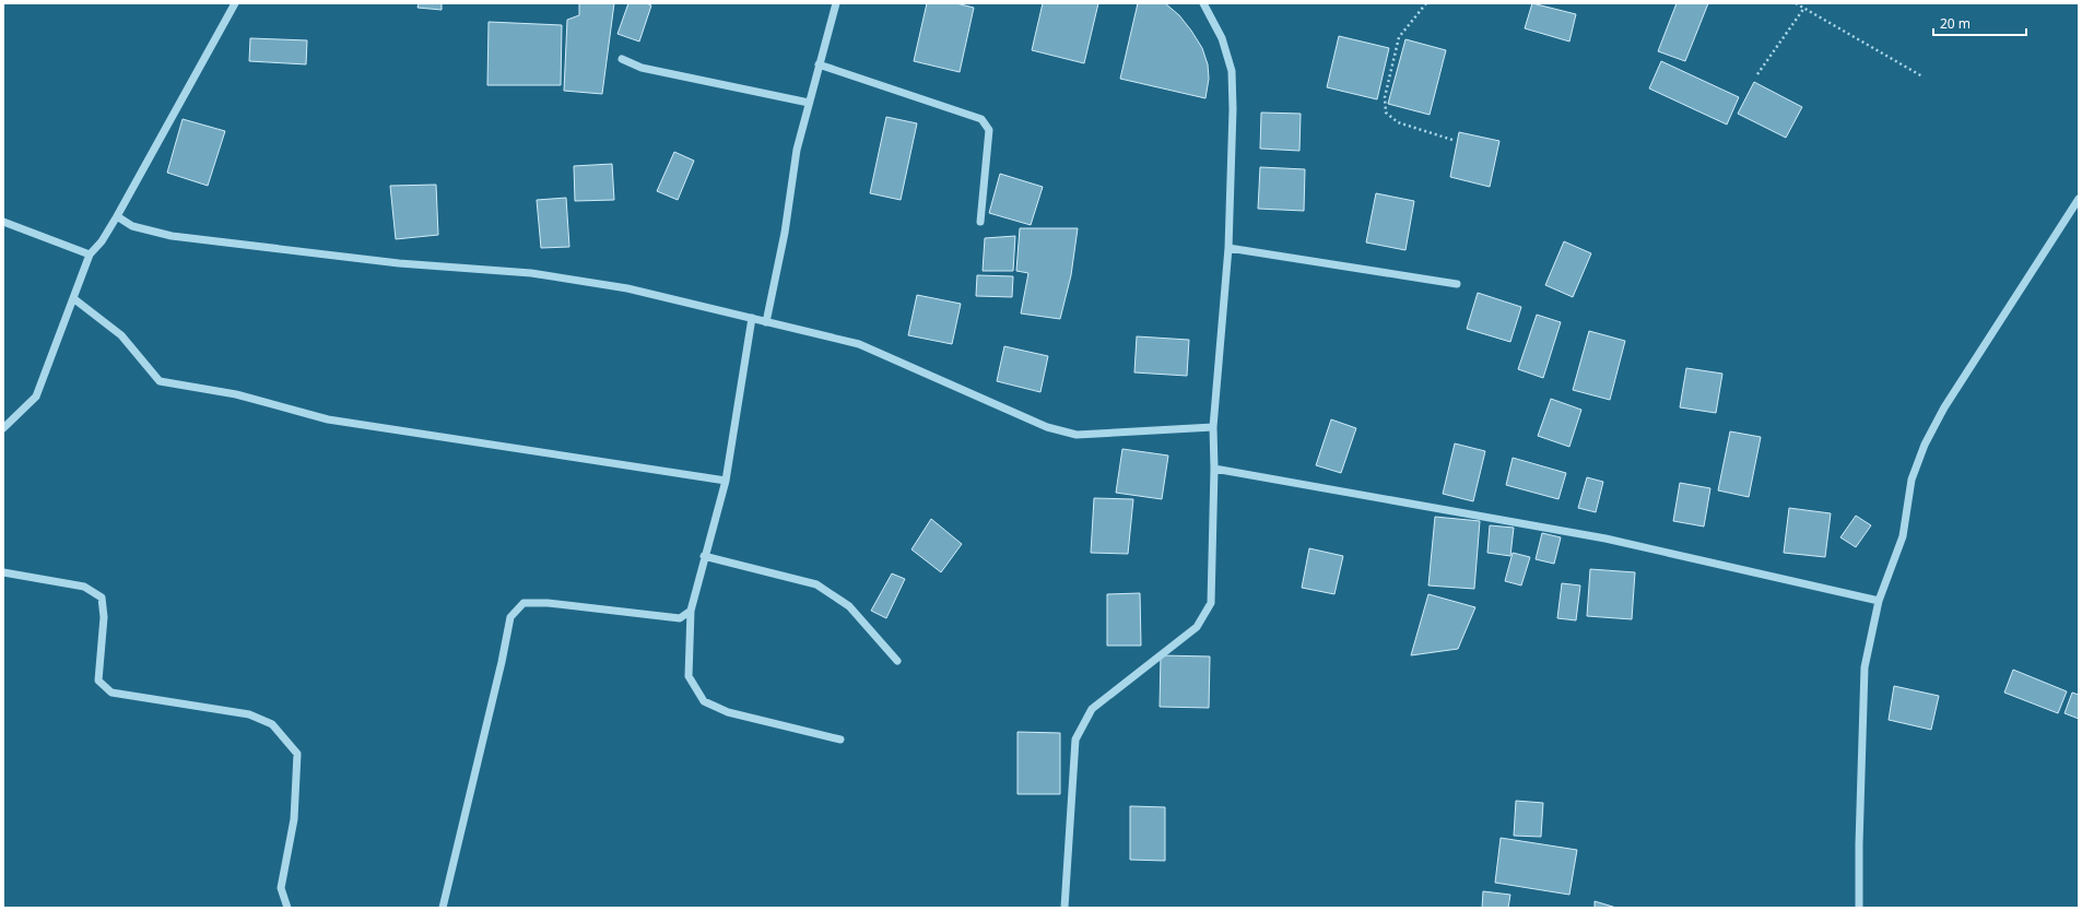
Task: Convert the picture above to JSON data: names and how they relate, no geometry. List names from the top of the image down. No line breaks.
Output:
{"scale_bar":"20 m"}
